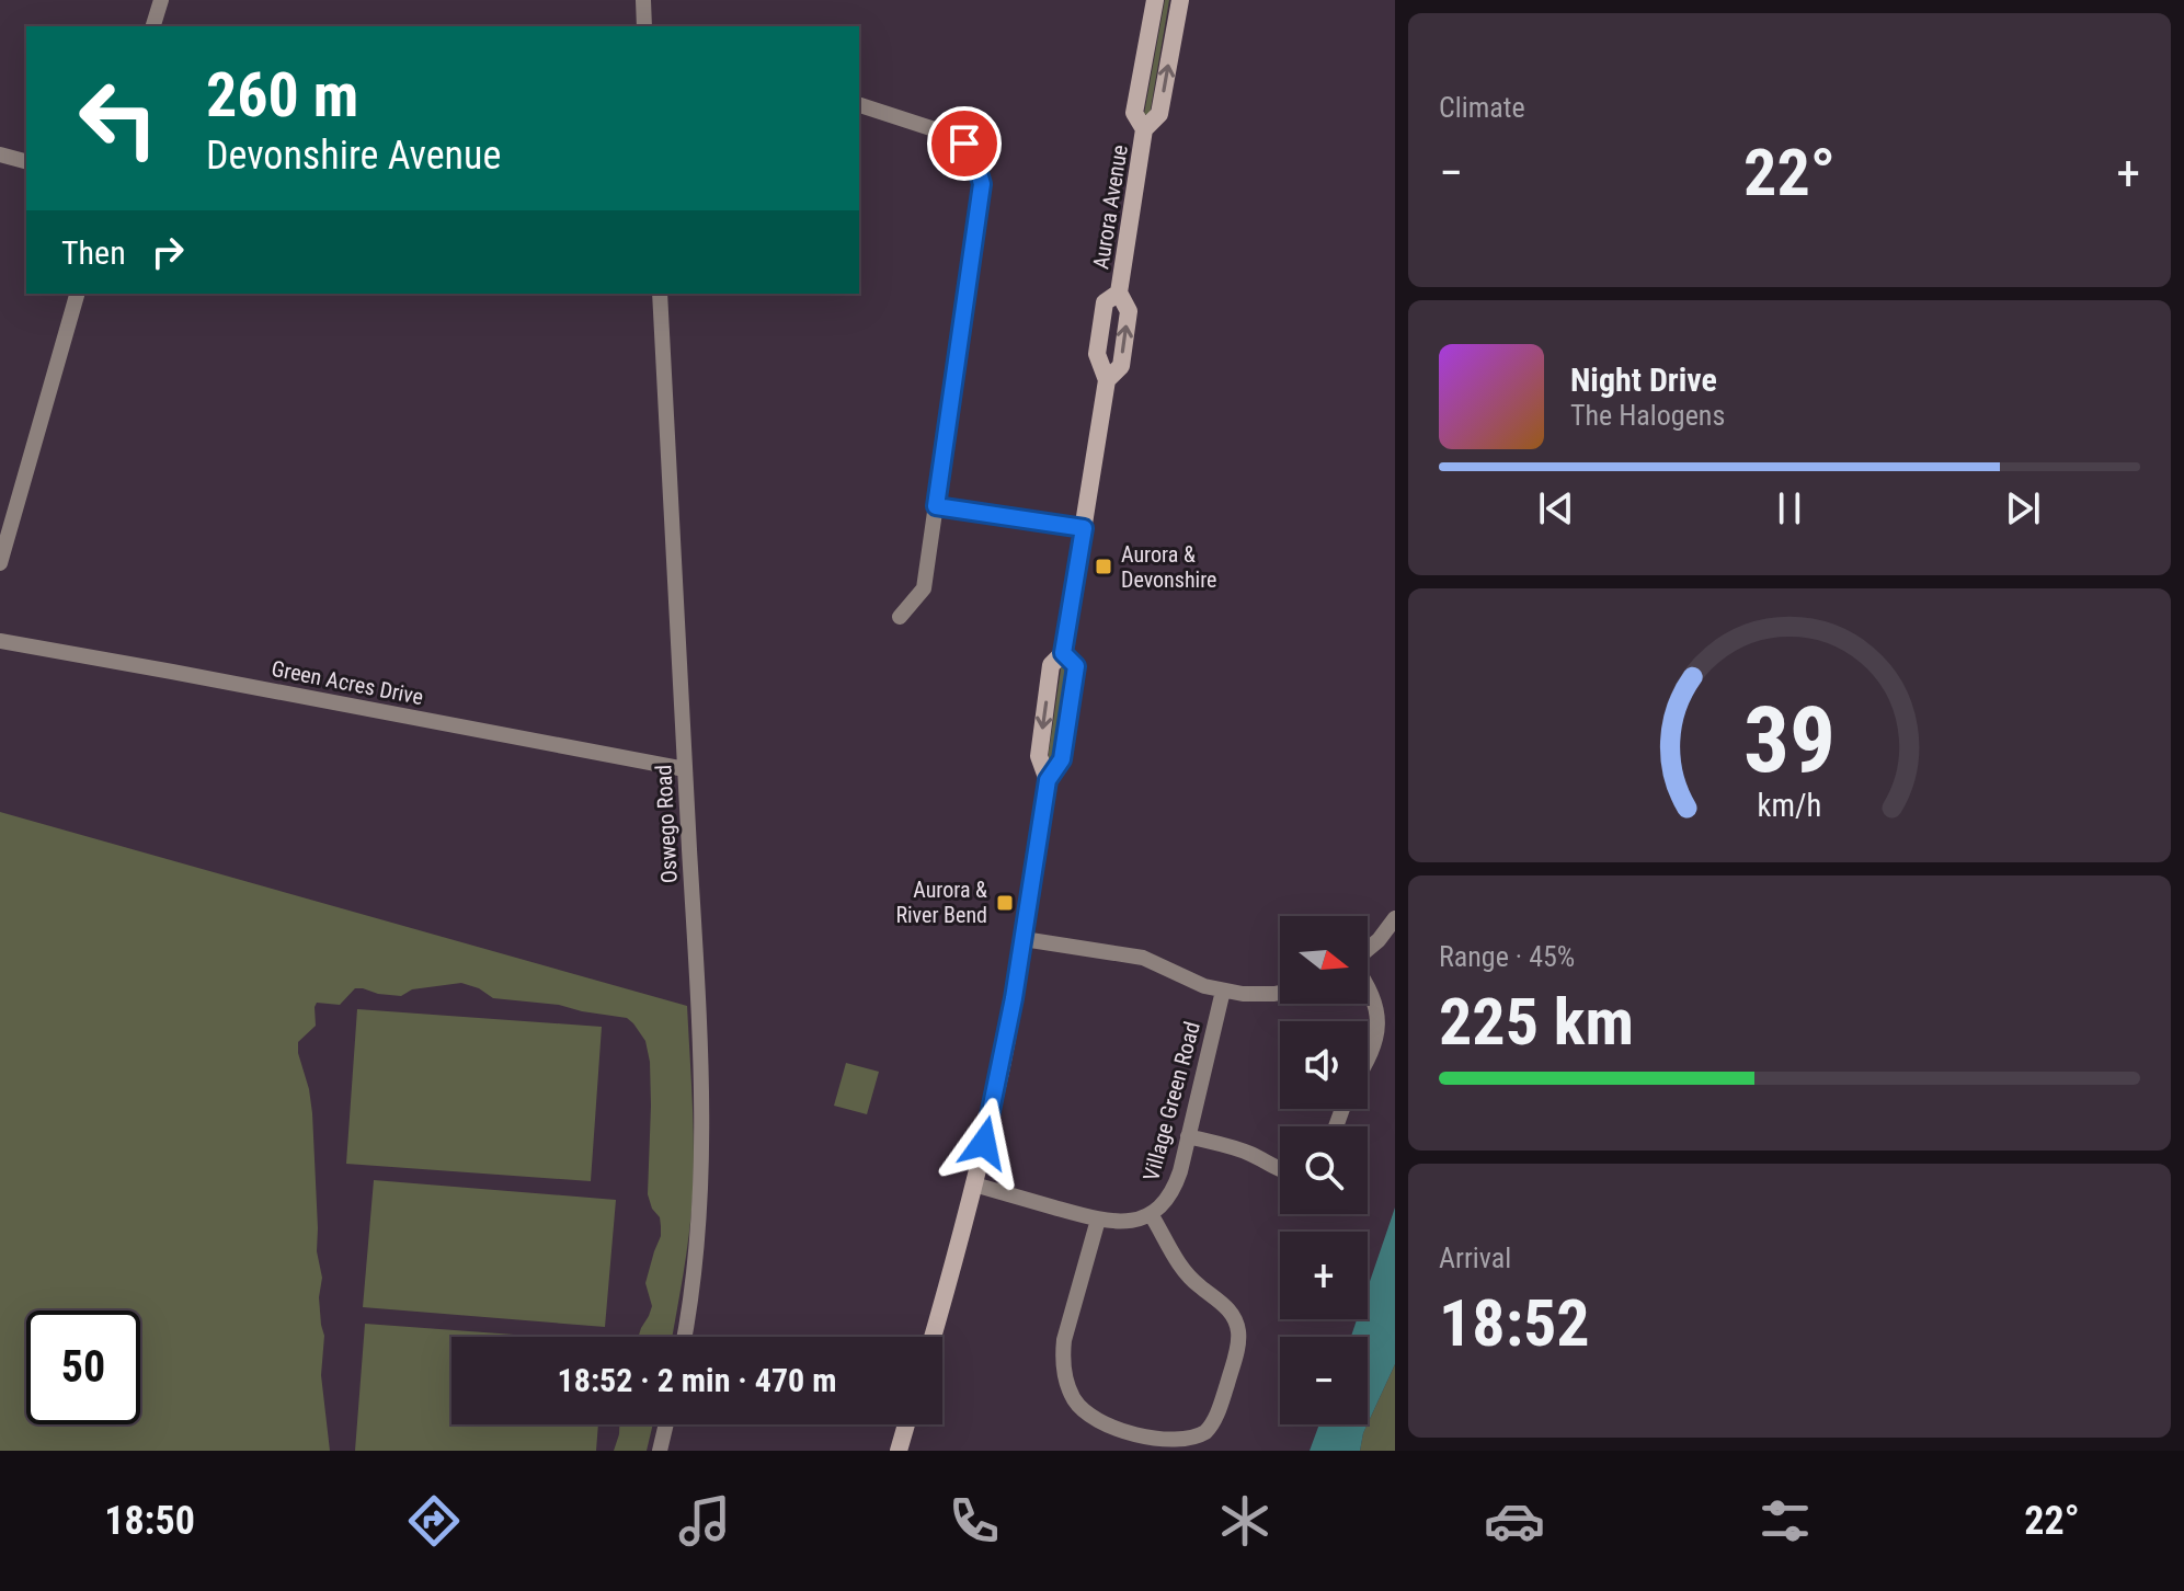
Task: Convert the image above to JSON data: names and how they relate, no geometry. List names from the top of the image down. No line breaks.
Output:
{"streets":{"main road":["Aurora Avenue"],"street":["Green Acres Drive","Oswego Road","Village Green Road"]},"crossings":[["Green Acres Drive","Oswego Road"]],"places":{"transit":["Aurora & Devonshire","Aurora & River Bend"]},"north":"right","page":{"tile":["Climate",["Range · 45%","225 km"],["Arrival","18:52"]],"turn":["260 m","Devonshire Avenue"],"heat":["−","22°","+"],"then":"Then","song":["Night Drive","The Halogens"],"map_buttons":["+","−"],"limit":"50","trip":"18:52 · 2 min · 470 m","tabs":["18:50","22°"],"gauge":["39","km/h"]}}
